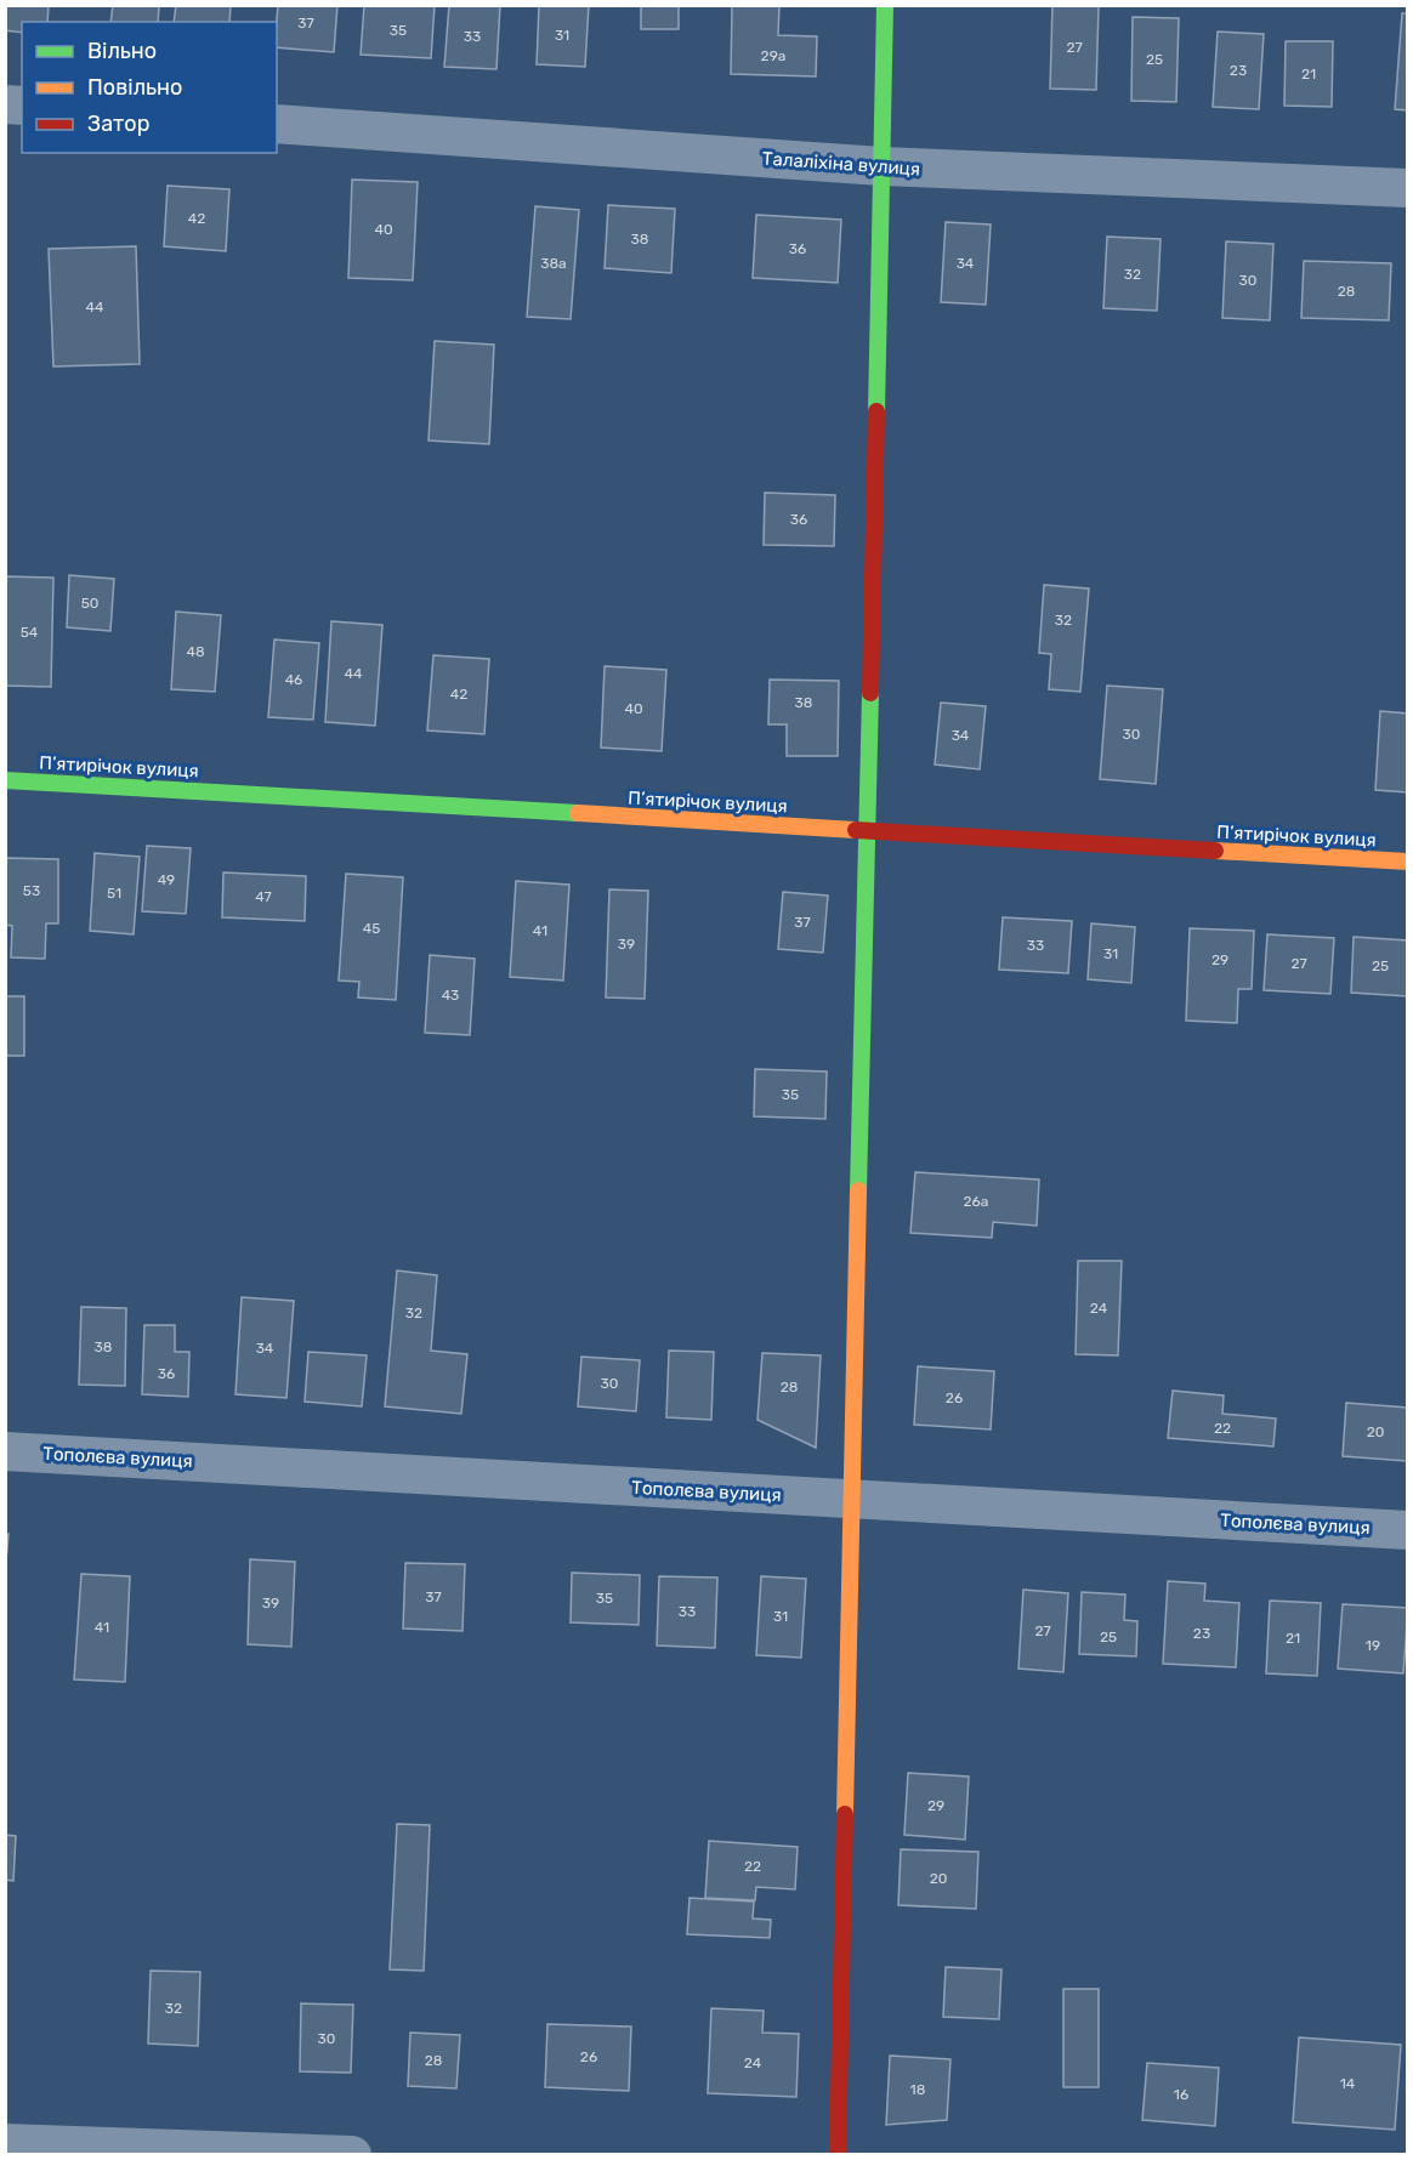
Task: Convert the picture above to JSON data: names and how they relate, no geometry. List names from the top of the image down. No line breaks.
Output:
{"streets":{"street":["Талаліхіна вулиця","П’ятирічок вулиця","Тополєва вулиця"]},"house_numbers":["37","35","31","33","27","29а","25","23","21","42","40","38","36","38а","34","32","30","28","44","36","50","32","54","48","44","46","42","38","40","30","34","49","53","51","47","37","45","41","39","33","31","29","27","25","43","35","26а","24","32","38","34","36","30","28","26","22","20","37","35","39","33","31","41","27","23","25","21","19","29","22","20","32","30","26","28","24","14","18","16"],"legend":["Вільно","Повільно","Затор"]}
